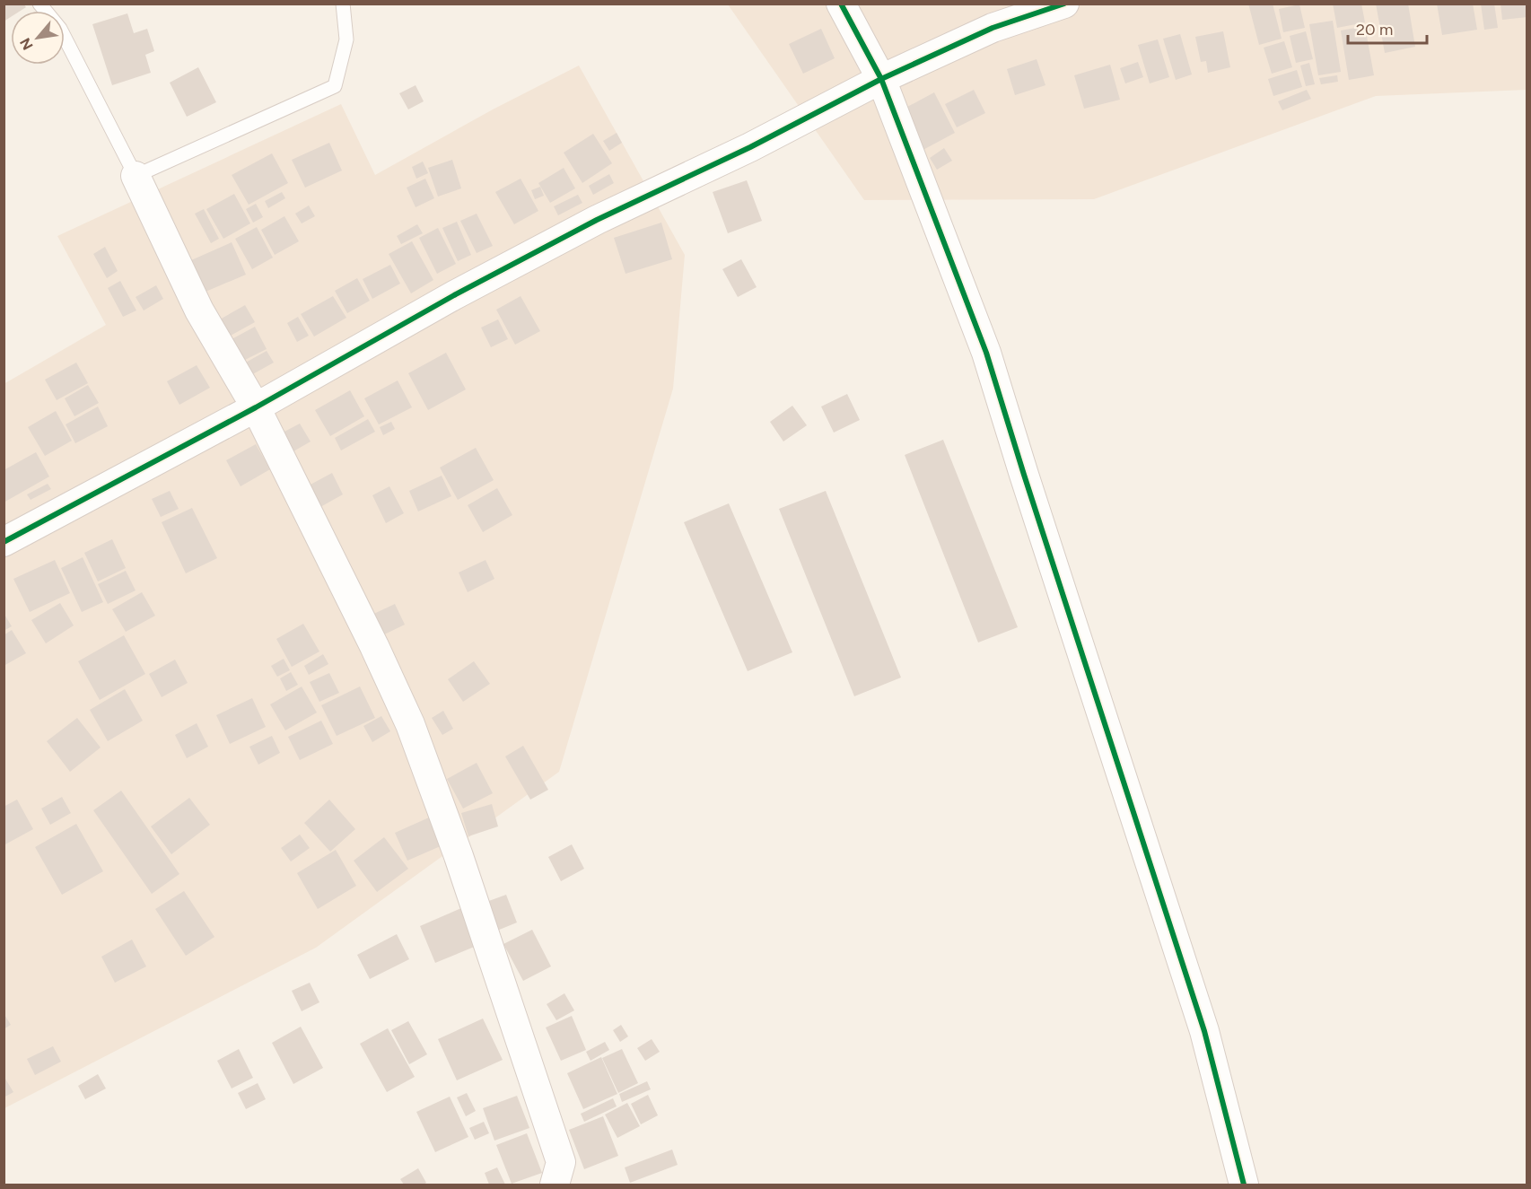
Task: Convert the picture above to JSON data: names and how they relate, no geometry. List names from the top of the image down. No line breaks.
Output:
{"scale_bar":"20 m","north":"bottom left"}
